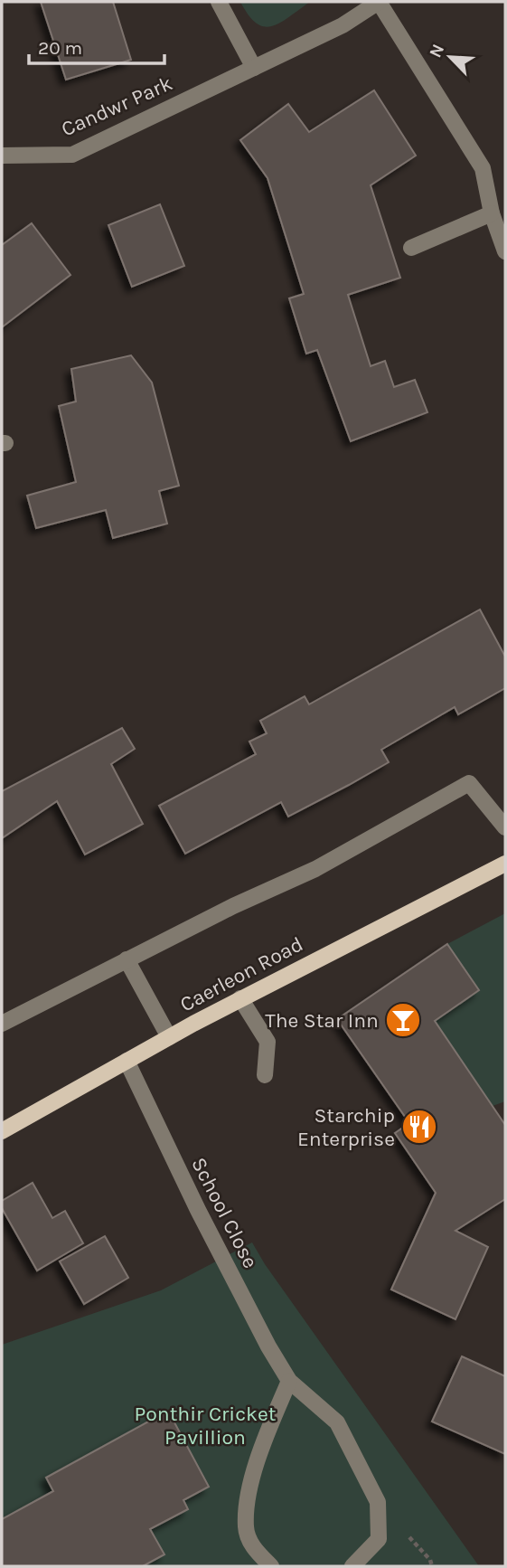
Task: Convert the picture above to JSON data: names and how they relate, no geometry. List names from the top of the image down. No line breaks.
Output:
{"streets":{"main road":["Caerleon Road"],"street":["Candwr Park","School Close"]},"crossings":[["Caerleon Road","School Close"]],"parks":["Ponthir Cricket Pavillion"],"places":{"bar":["The Star Inn"],"restaurant":["Starchip Enterprise"]},"scale_bar":"20 m","north":"top left"}
